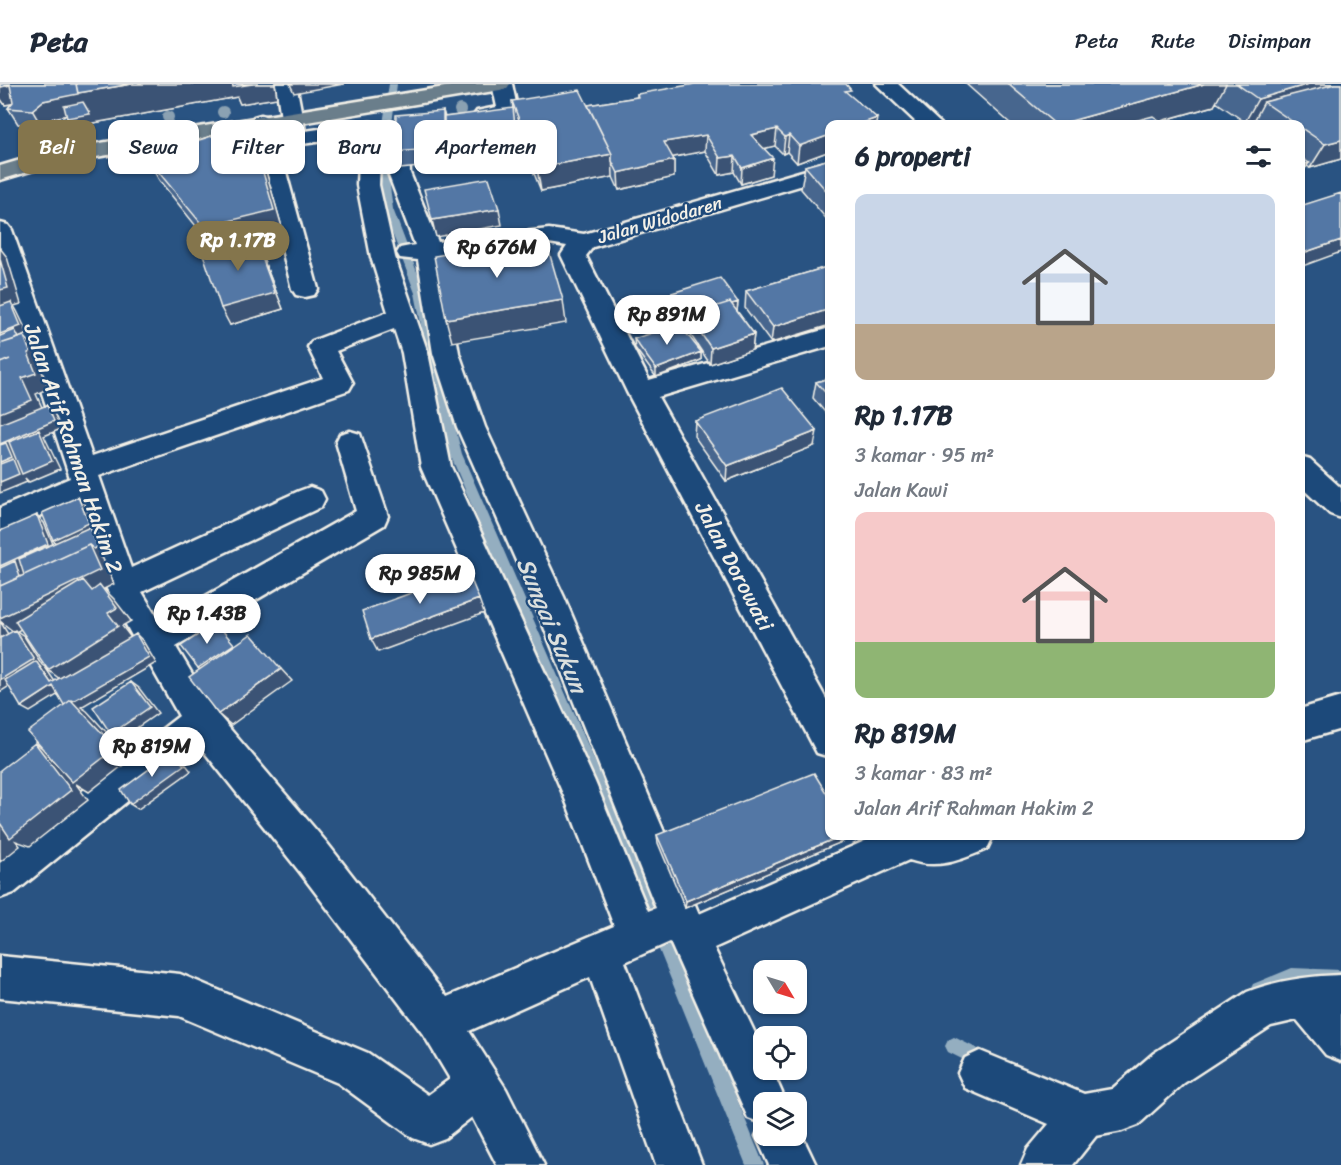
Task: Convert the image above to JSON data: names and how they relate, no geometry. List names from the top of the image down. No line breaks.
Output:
{"streets":{"street":["Jalan Widodaren","Jalan Arif Rahman Hakim 2","Jalan Dorowati"]},"crossings":[["Jalan Widodaren","Jalan Dorowati"]],"water":["Sungai Sukun"],"north":"bottom right","page":{"header":"Peta","nav":["Peta","Rute","Disimpan"],"chip":["Beli","Sewa","Filter","Baru","Apartemen"],"heading":"6 properti","list":[{"name":"Rp 1.17B","note":"3 kamar · 95 m² · Jalan Kawi"},{"name":"Rp 819M","note":"3 kamar · 83 m² · Jalan Arif Rahman Hakim 2"}],"price":["Rp 1.17B","Rp 676M","Rp 891M","Rp 985M","Rp 1.43B","Rp 819M"]}}
